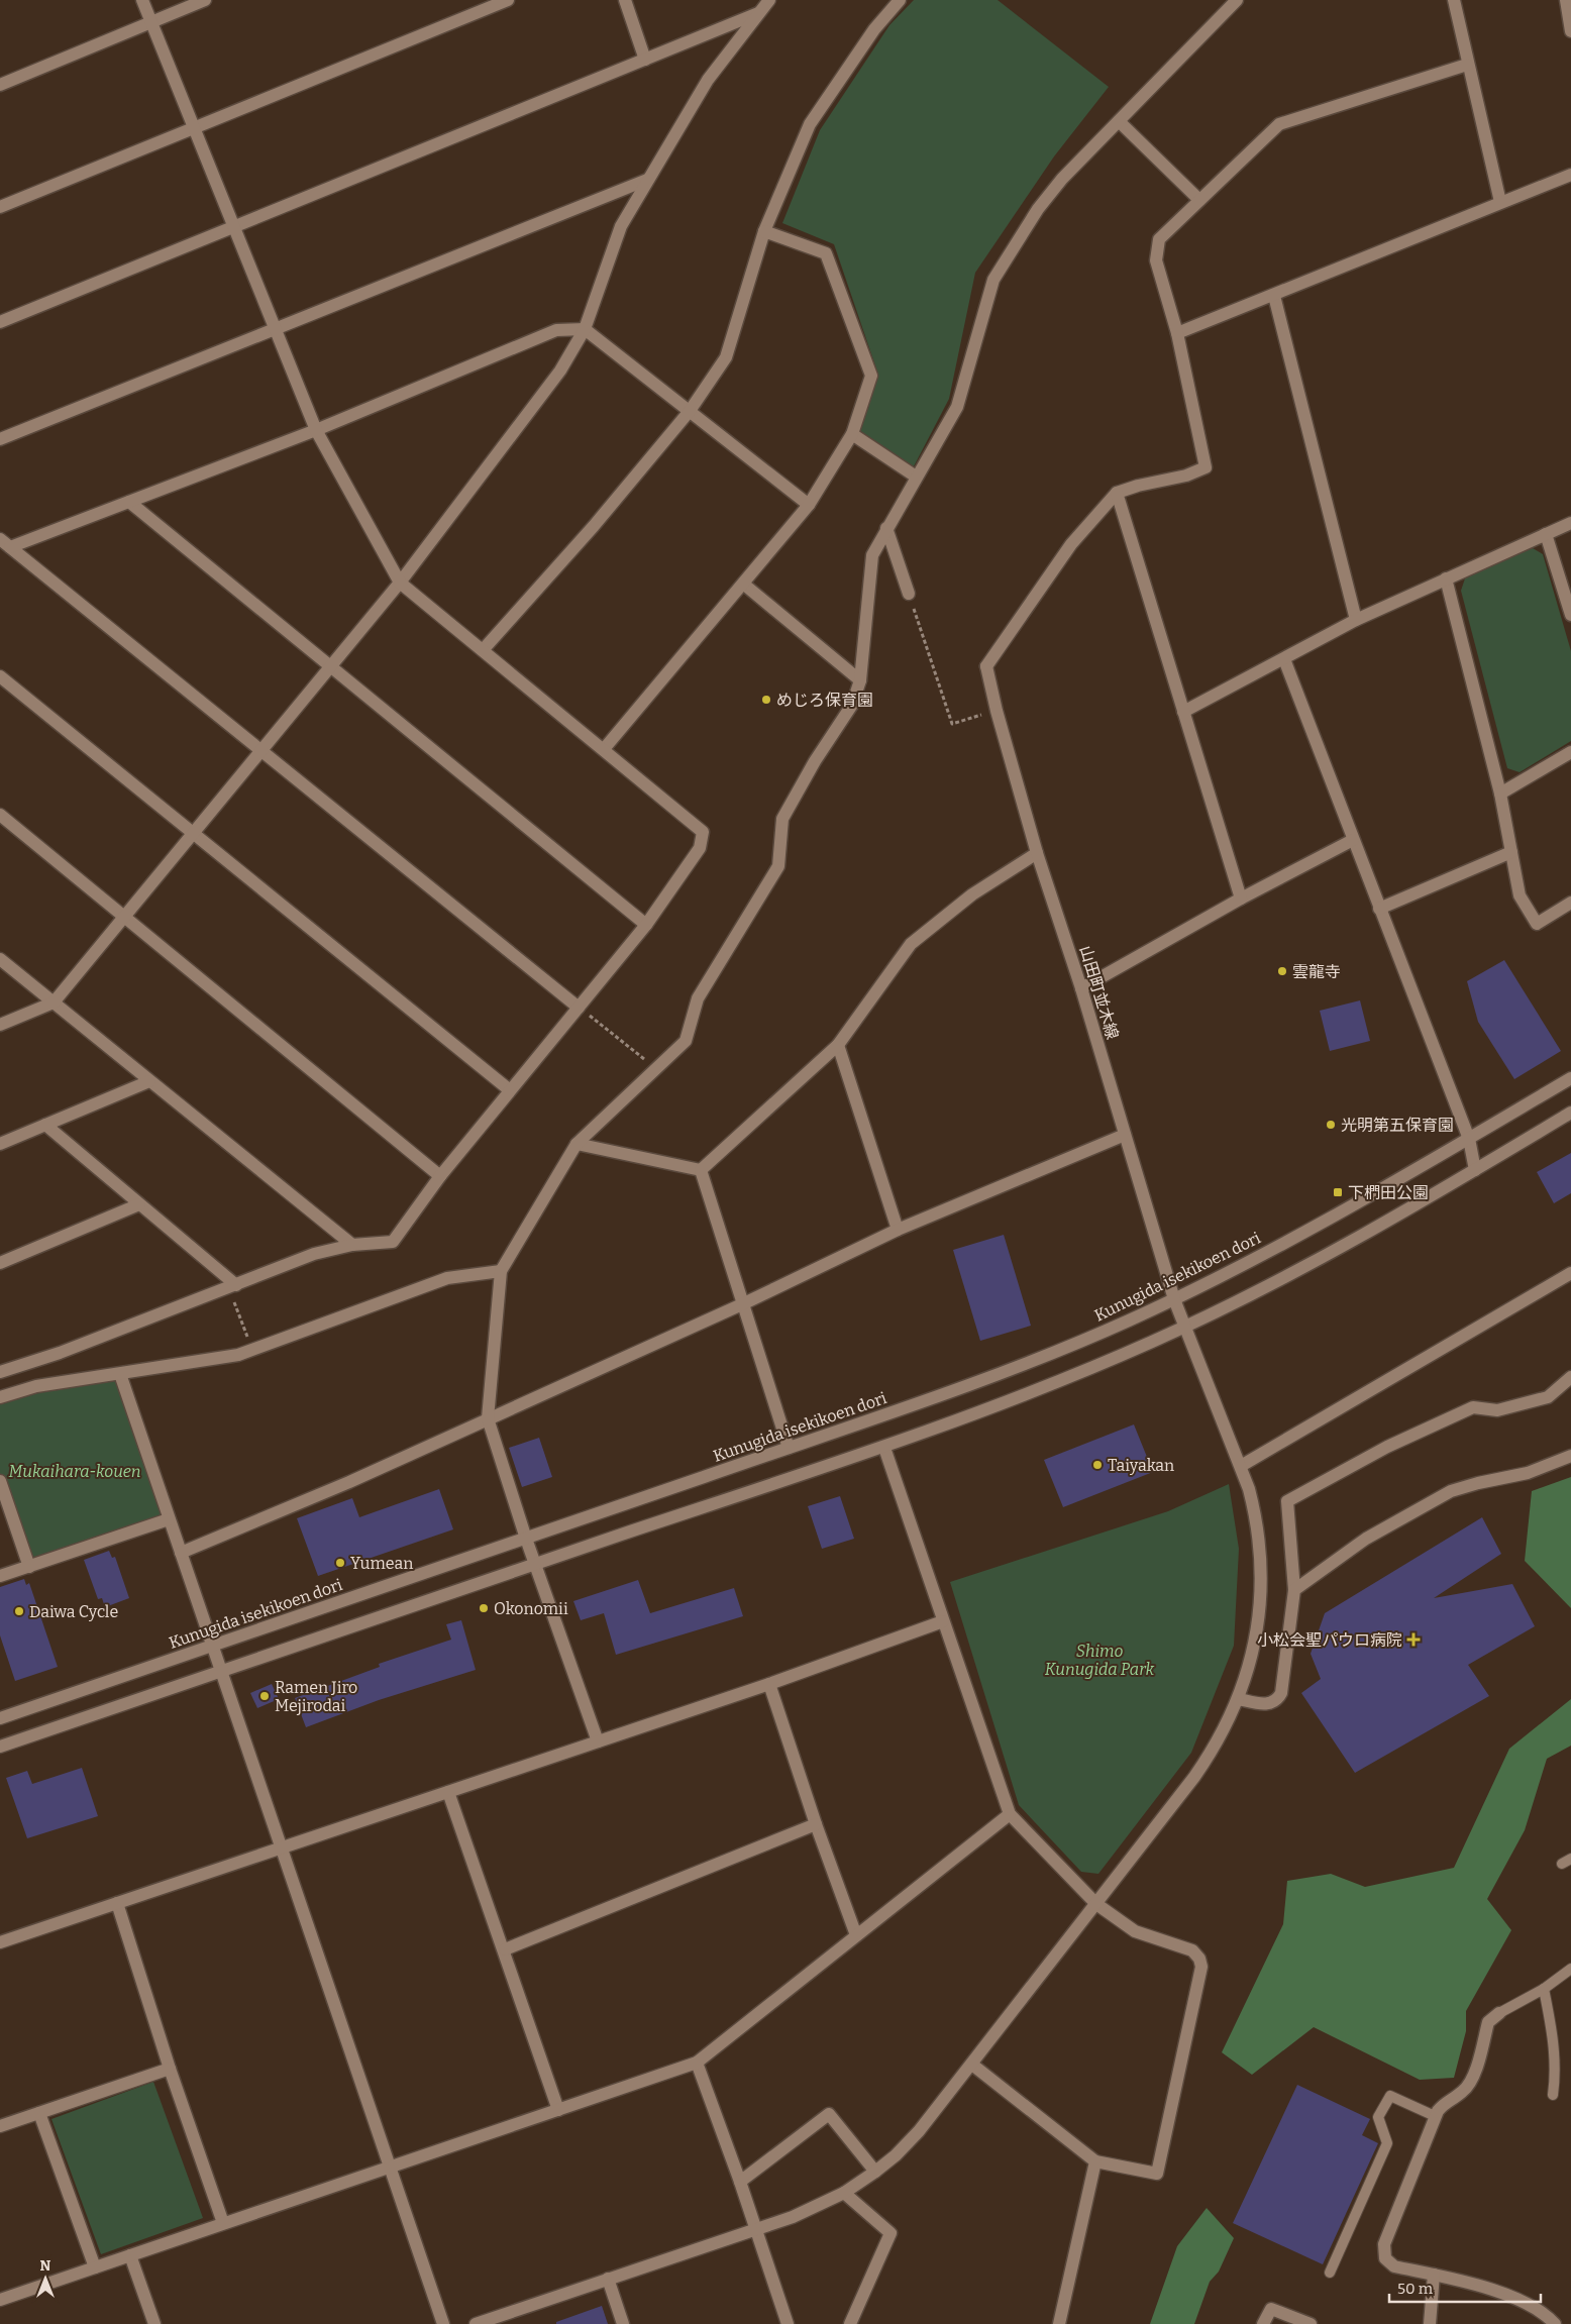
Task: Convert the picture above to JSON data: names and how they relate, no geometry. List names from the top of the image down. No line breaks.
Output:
{"streets":{"street":["山田町並木線","Kunugida isekikoen dori"]},"crossings":[["山田町並木線","Kunugida isekikoen dori"]],"parks":["Mukaihara-kouen","Shimo Kunugida Park"],"places":{"other":["めじろ保育園","雲龍寺","光明第五保育園","Taiyakan","Yumean","Okonomii","Daiwa Cycle","Ramen Jiro Mejirodai"],"transit":["下椚田公園"],"health":["小松会聖パウロ病院"]},"scale_bar":"50 m","north":"top"}
